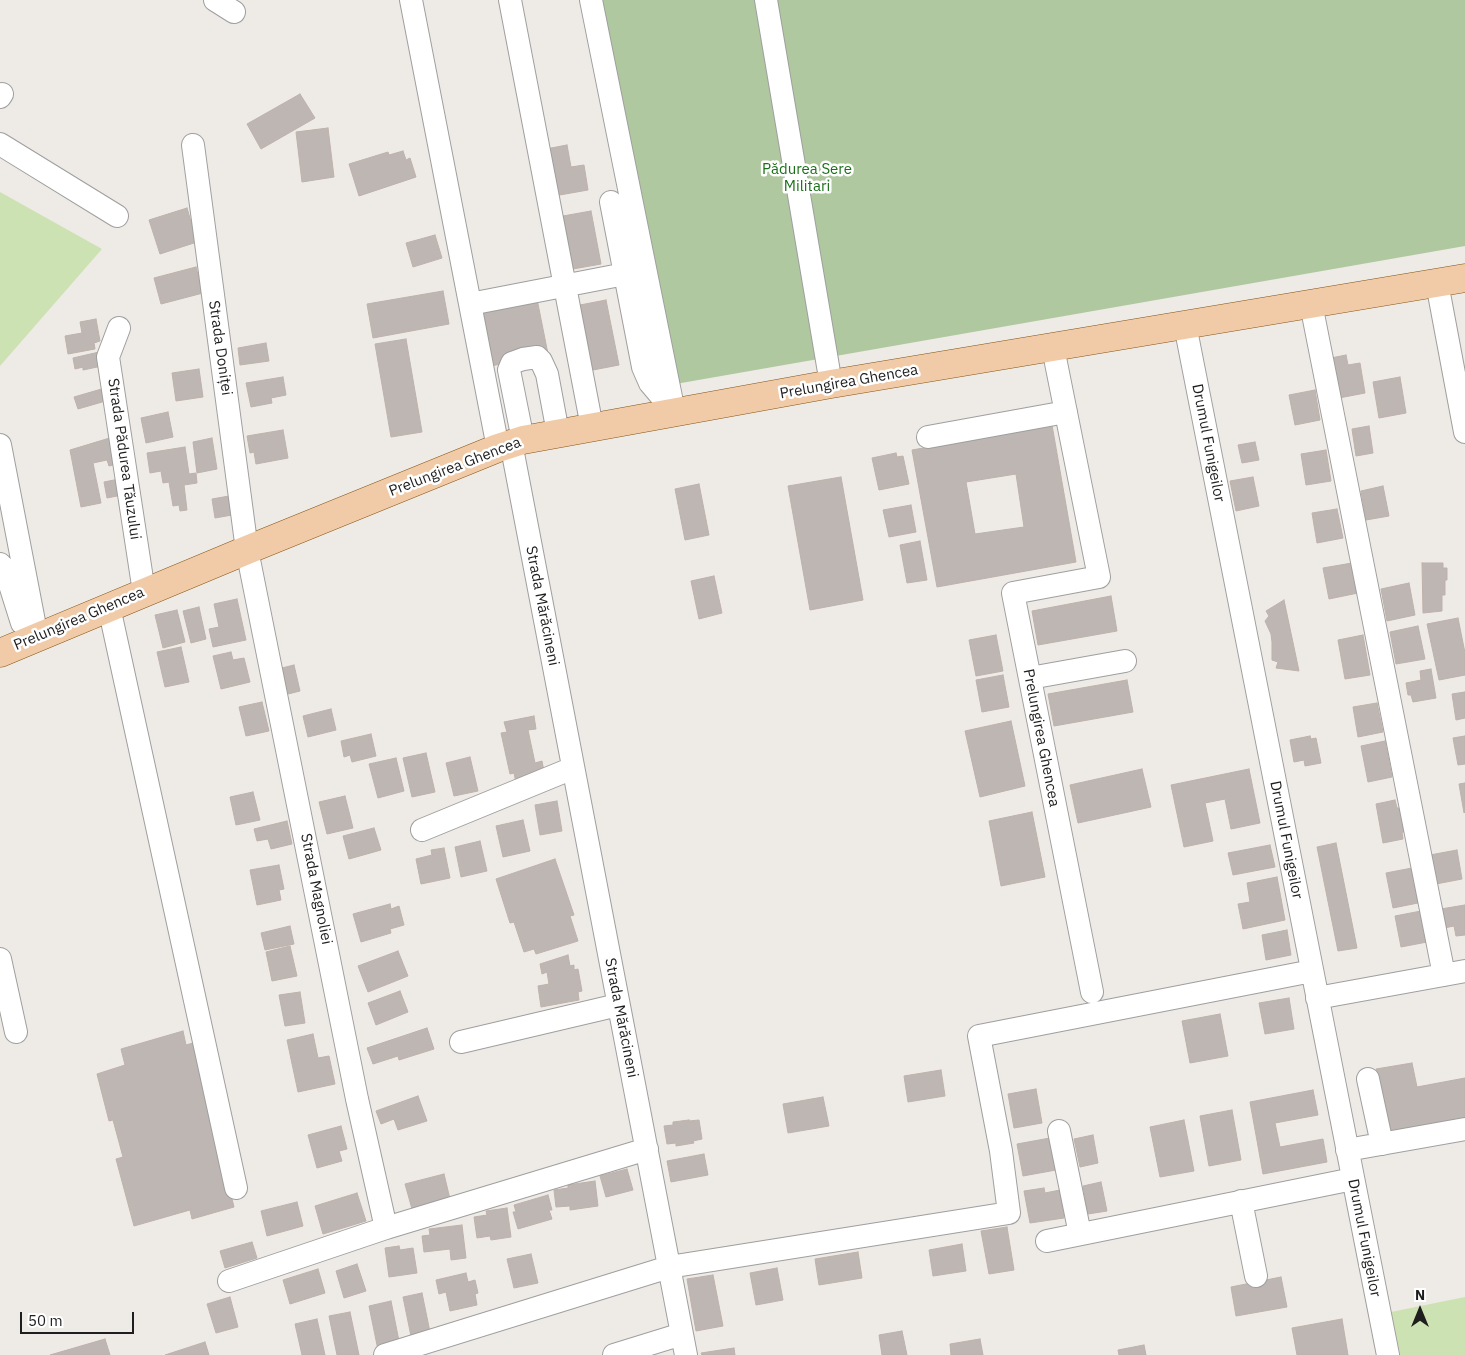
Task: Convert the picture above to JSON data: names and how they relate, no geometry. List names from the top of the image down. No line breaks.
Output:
{"streets":{"main road":["Prelungirea Ghencea"],"street":["Strada Doniței","Drumul Funigeilor","Strada Pădurea Tăuzului","Strada Mărăcineni","Strada Magnoliei"]},"crossings":[["Strada Doniței","Prelungirea Ghencea"],["Strada Doniței","Strada Magnoliei"],["Prelungirea Ghencea","Drumul Funigeilor"],["Prelungirea Ghencea","Strada Pădurea Tăuzului"],["Prelungirea Ghencea","Strada Mărăcineni"],["Prelungirea Ghencea","Strada Magnoliei"]],"parks":["Pădurea Sere Militari"],"scale_bar":"50 m","north":"top"}
